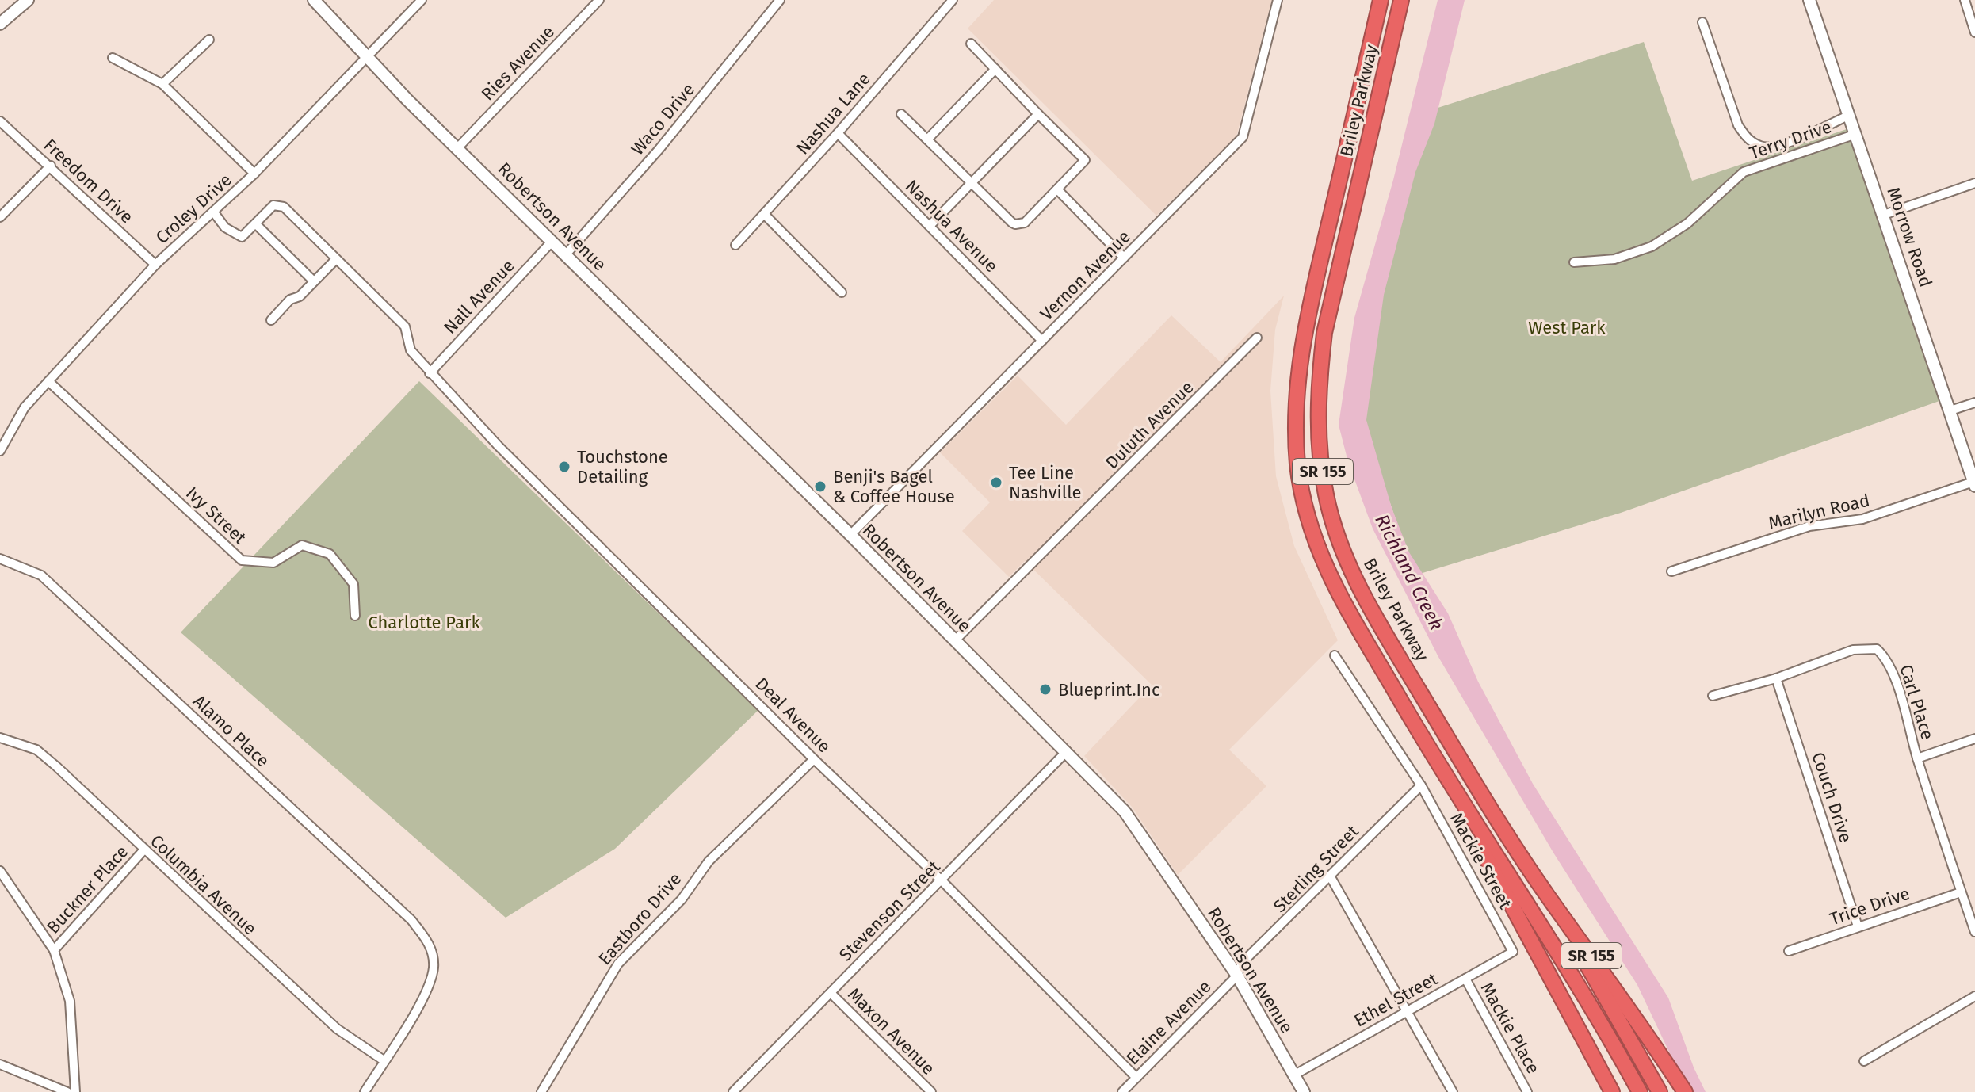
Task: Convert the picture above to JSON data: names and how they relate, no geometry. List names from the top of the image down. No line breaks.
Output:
{"streets":{"highway":["Briley Parkway","SR 155"],"street":["Ries Avenue","Nashua Lane","Waco Drive","Terry Drive","Freedom Drive","Croley Drive","Robertson Avenue","Nashua Avenue","Morrow Road","Vernon Avenue","Nall Avenue","Duluth Avenue","Marilyn Road","Ivy Street","Carl Place","Deal Avenue","Alamo Place","Couch Drive","Mackie Street","Sterling Street","Columbia Avenue","Buckner Place","Trice Drive","Stevenson Street","Eastboro Drive","Ethel Street","Elaine Avenue","Mackie Place","Maxon Avenue"]},"crossings":[["Ries Avenue","Robertson Avenue"],["Nashua Lane","Nashua Avenue"],["Waco Drive","Robertson Avenue"],["Terry Drive","Morrow Road"],["Freedom Drive","Croley Drive"],["Croley Drive","Robertson Avenue"],["Croley Drive","Ivy Street"],["Robertson Avenue","Vernon Avenue"],["Robertson Avenue","Nall Avenue"],["Robertson Avenue","Duluth Avenue"],["Robertson Avenue","Sterling Street"],["Robertson Avenue","Stevenson Street"],["Robertson Avenue","Ethel Street"],["Robertson Avenue","Elaine Avenue"],["Nashua Avenue","Vernon Avenue"],["Morrow Road","Marilyn Road"],["Nall Avenue","Deal Avenue"],["Carl Place","Couch Drive"],["Carl Place","Trice Drive"],["Deal Avenue","Stevenson Street"],["Deal Avenue","Eastboro Drive"],["Deal Avenue","Elaine Avenue"],["Alamo Place","Columbia Avenue"],["Couch Drive","Trice Drive"],["Mackie Street","Sterling Street"],["Mackie Street","Ethel Street"],["Sterling Street","Elaine Avenue"],["Columbia Avenue","Buckner Place"],["Stevenson Street","Maxon Avenue"],["Ethel Street","Mackie Place"]],"water":["Richland Creek"],"parks":["West Park","Charlotte Park"],"places":["Touchstone Detailing","Tee Line Nashville","Benji's Bagel & Coffee House","Blueprint.Inc"]}
